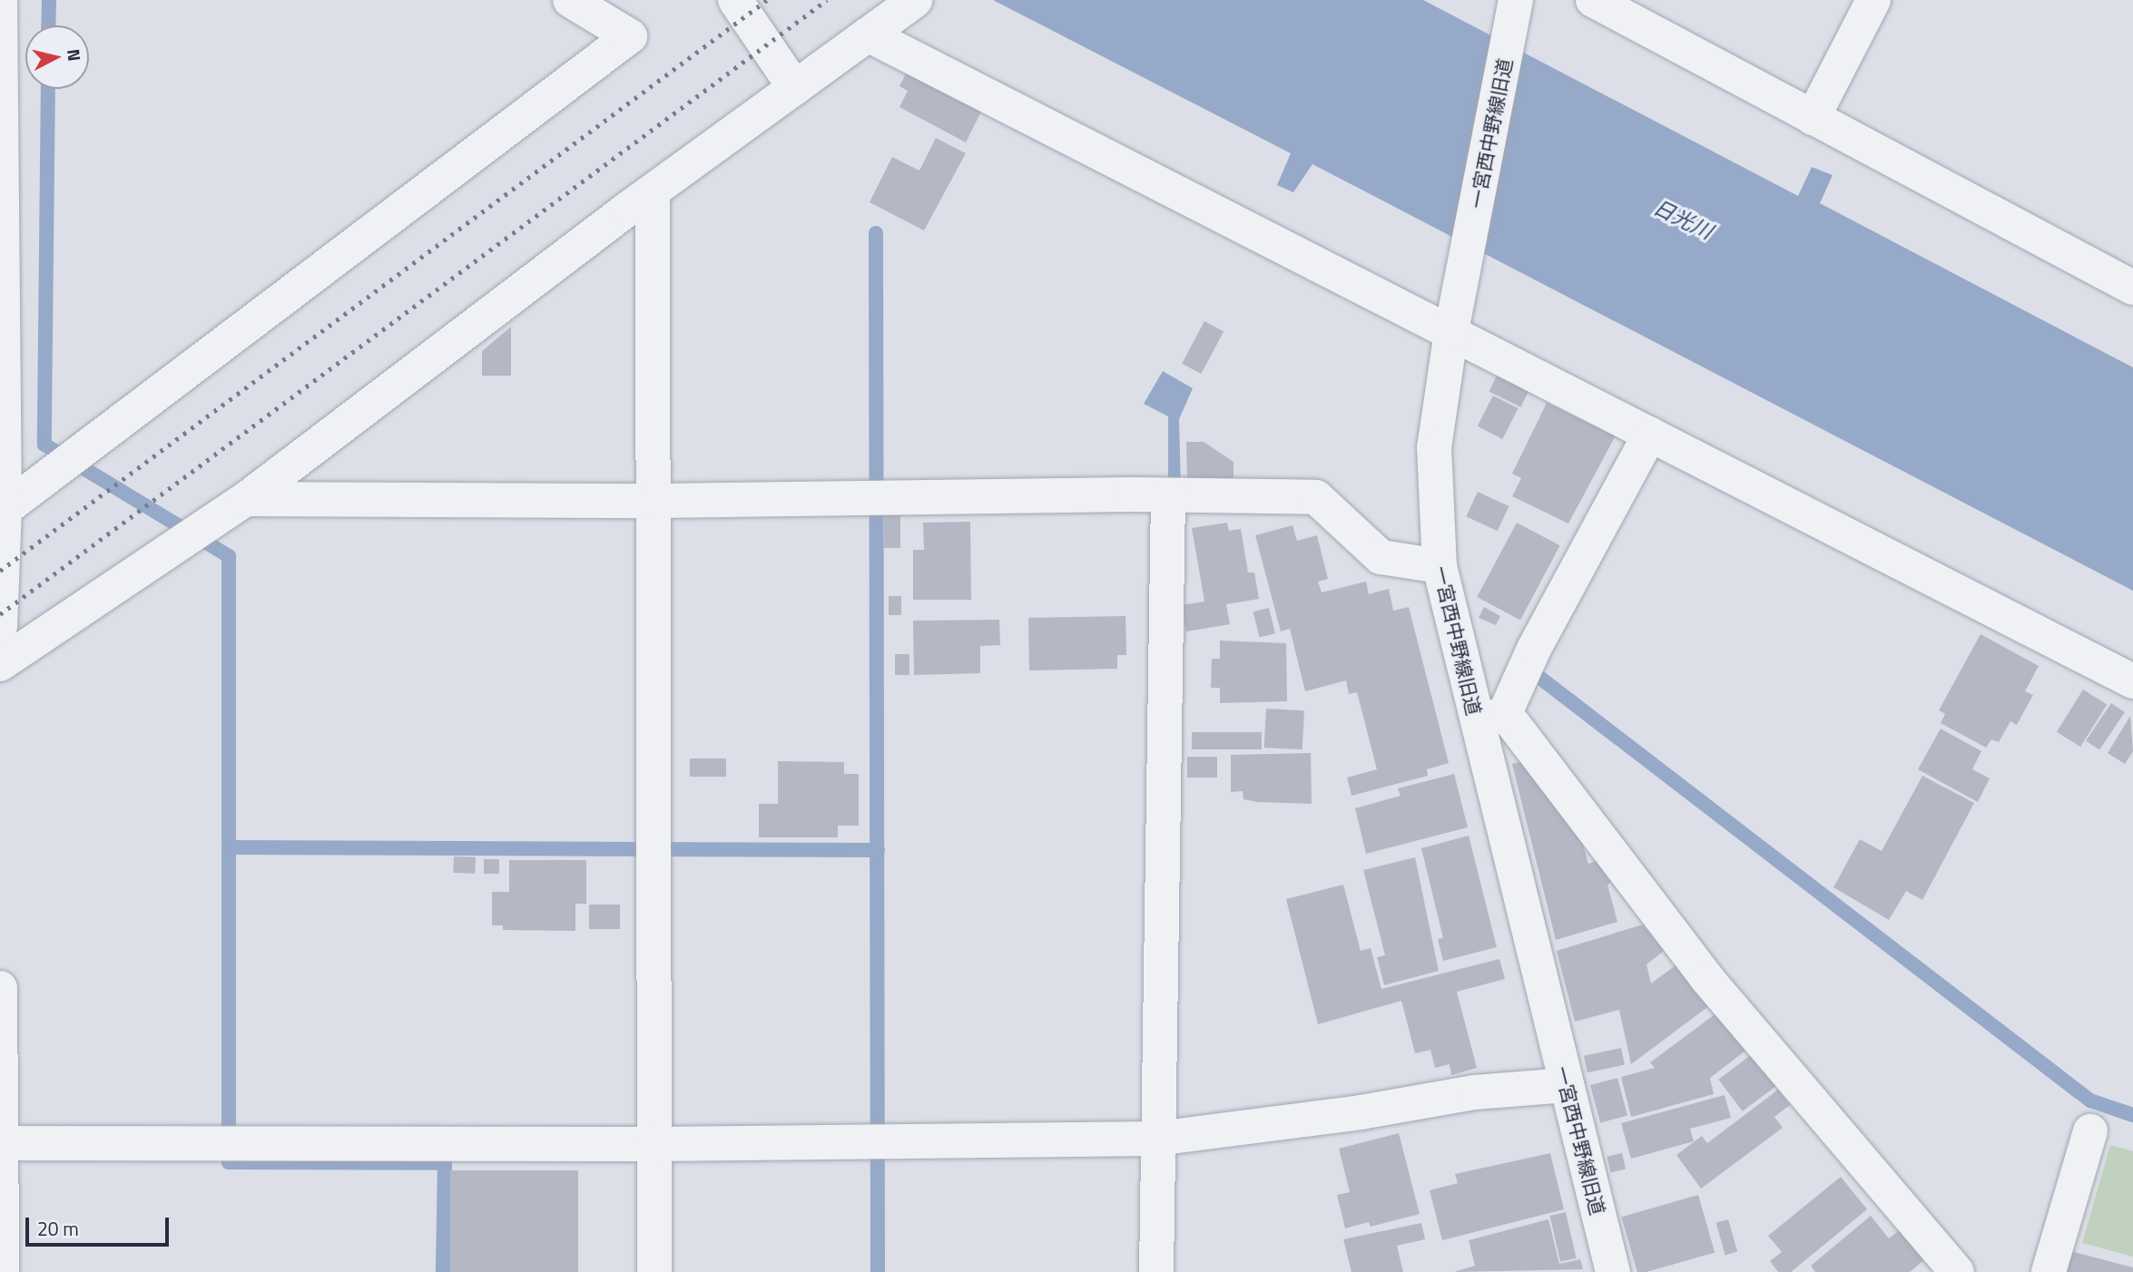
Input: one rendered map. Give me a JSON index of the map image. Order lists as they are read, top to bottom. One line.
{"streets":{"street":["一宮西中野線旧道"]},"water":["日光川"],"scale_bar":"20 m","north":"right"}
